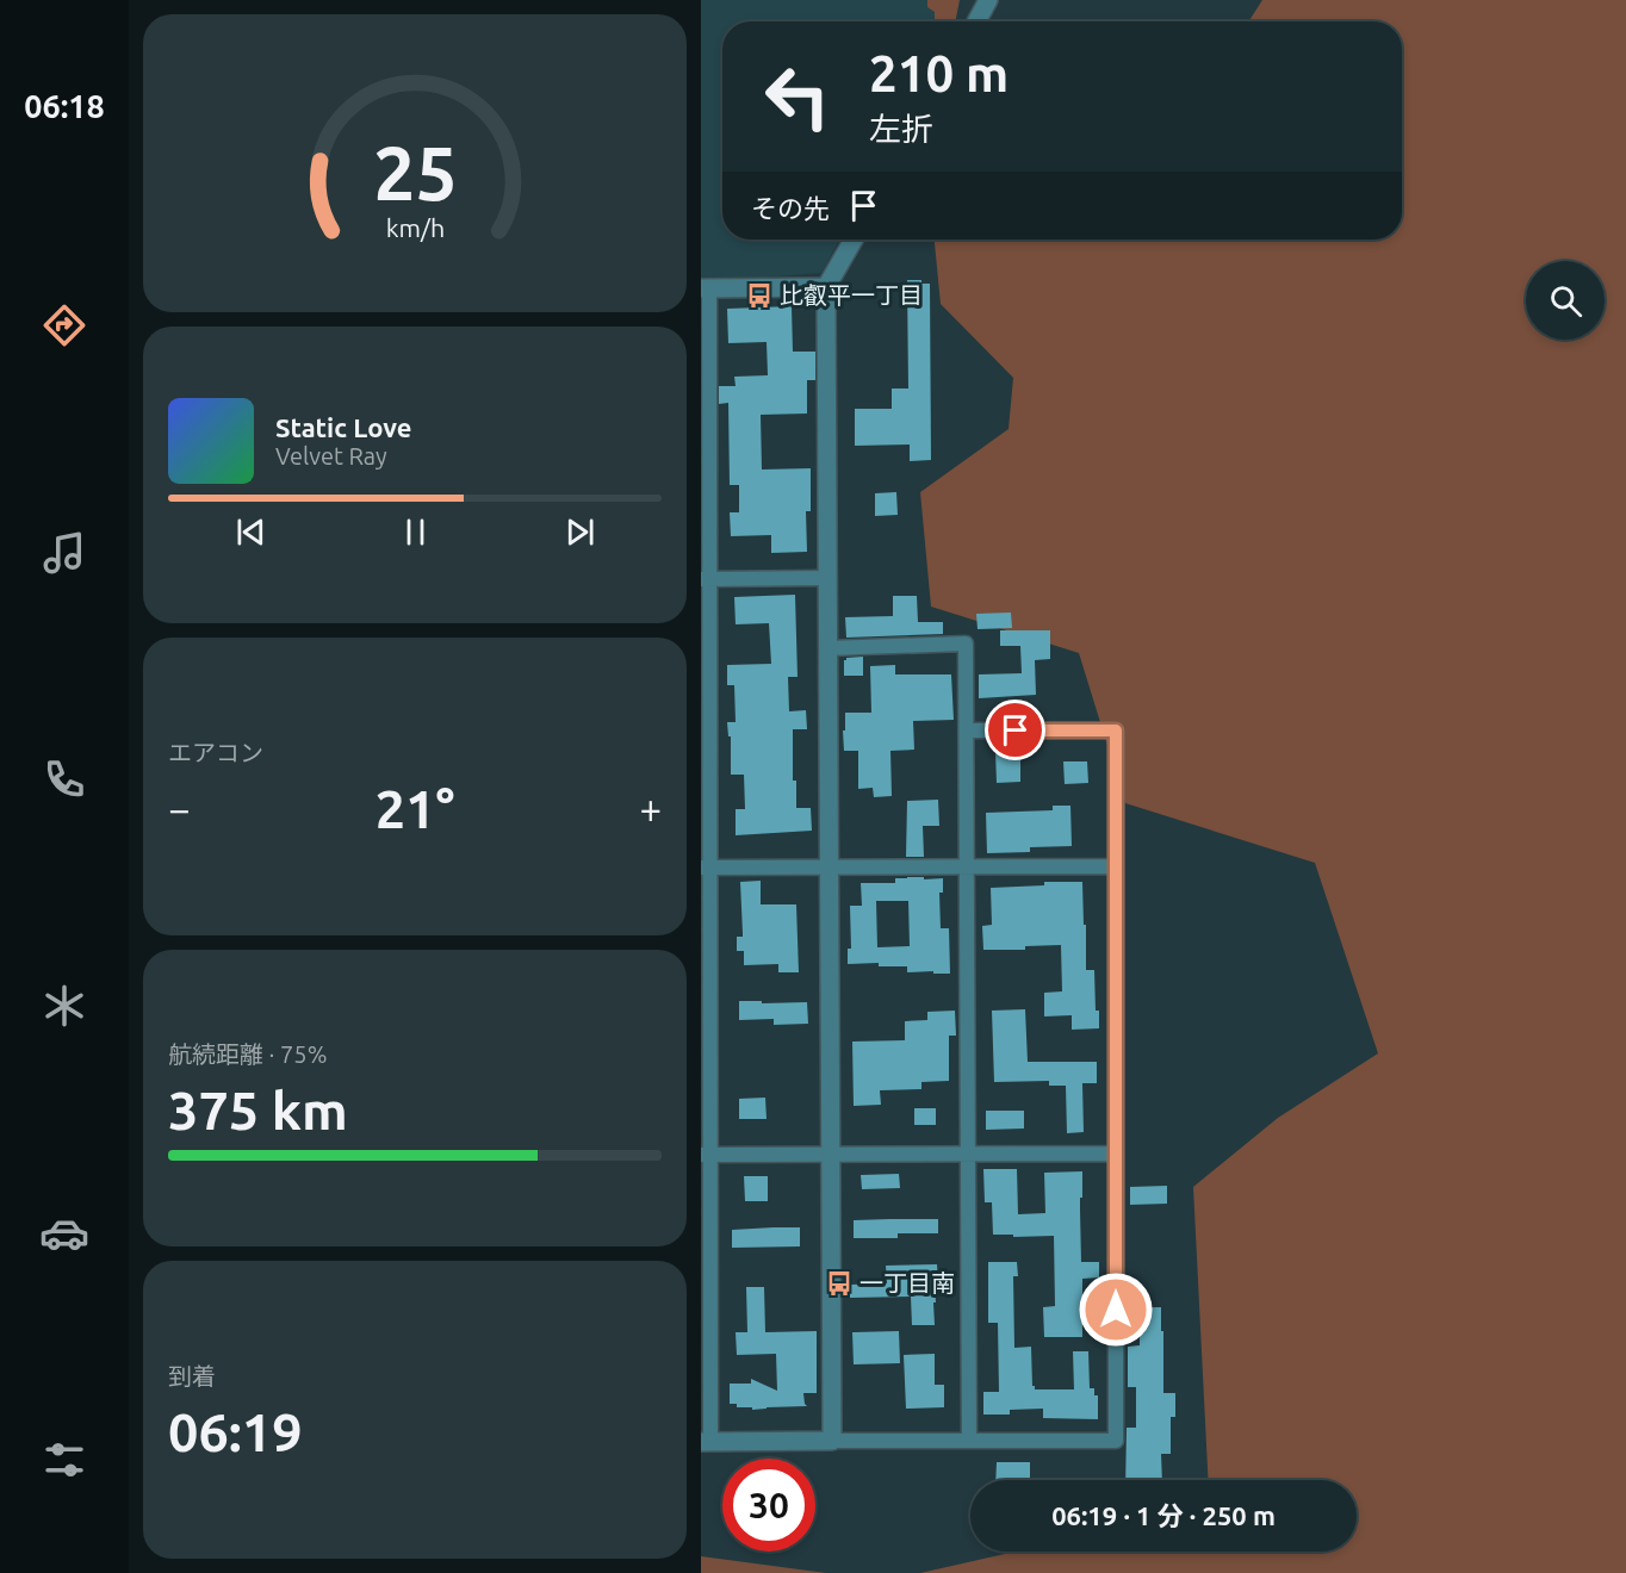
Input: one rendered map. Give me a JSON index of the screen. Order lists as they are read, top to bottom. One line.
{"places":{"bus stop":["比叡平一丁目","一丁目南"]},"page":{"tabs":"06:18","turn":["210 m","左折"],"then":"その先","song":["Static Love","Velvet Ray"],"tile":["エアコン",["航続距離 · 75%","375 km"],["到着","06:19"]],"heat":["−","21°","+"],"limit":"30","trip":"06:19 · 1 分 · 250 m","gauge":["25","km/h"]}}
